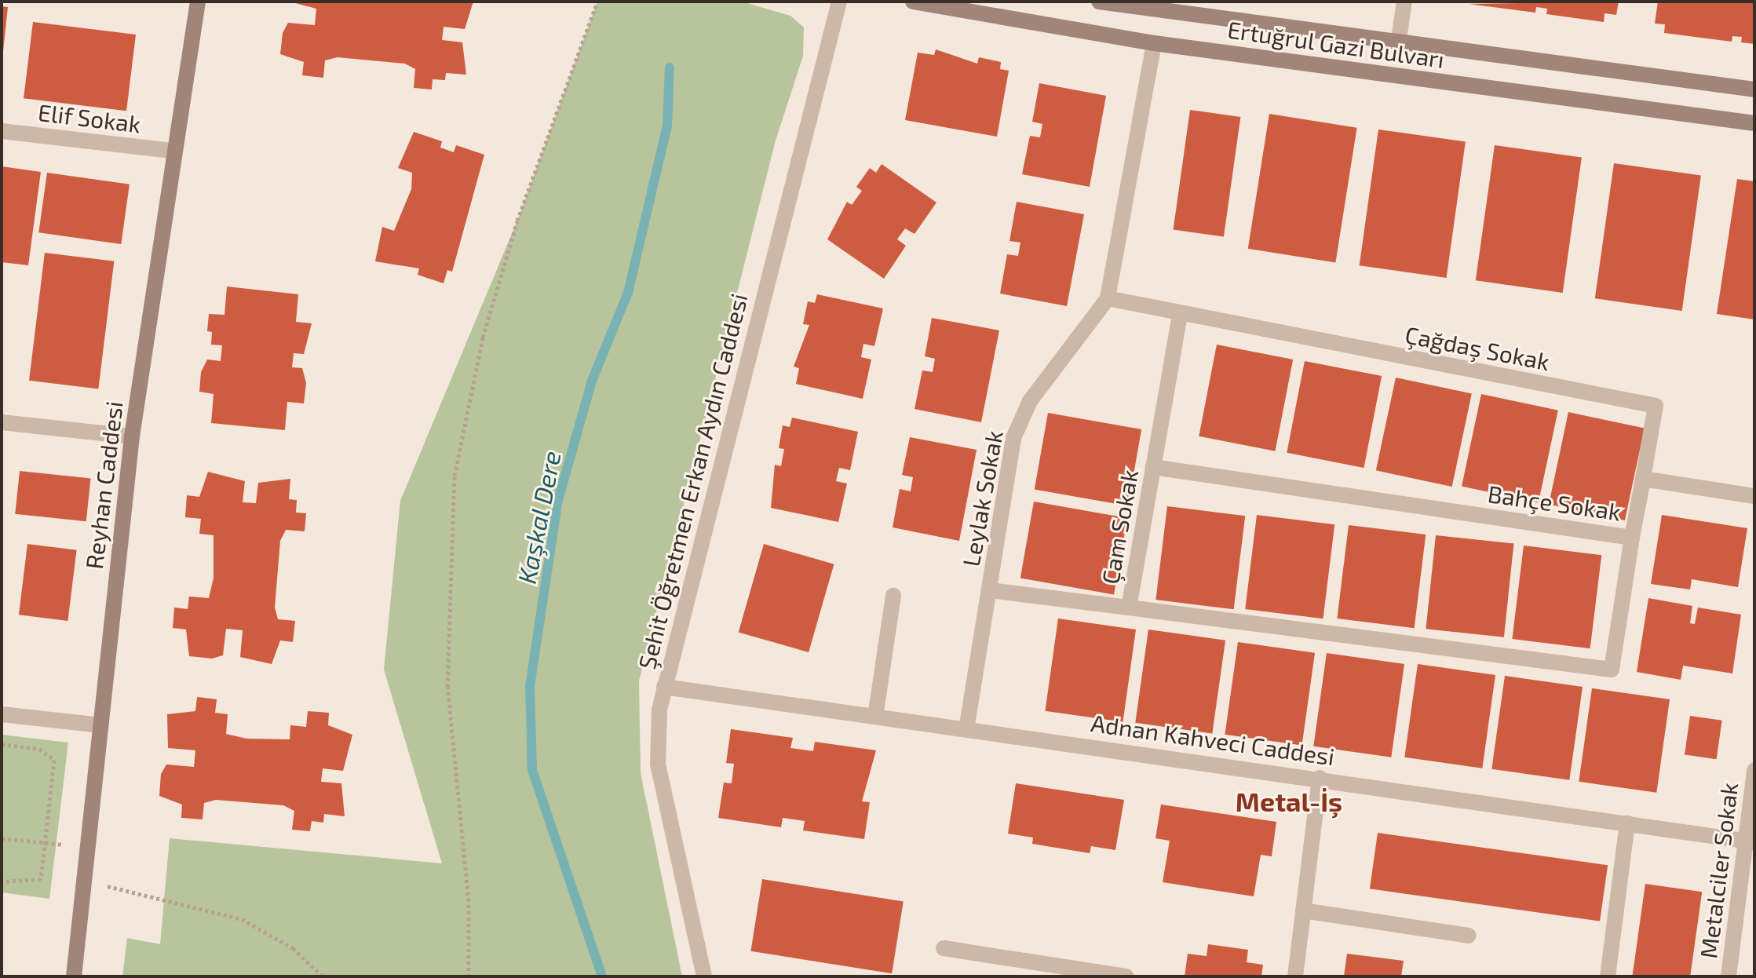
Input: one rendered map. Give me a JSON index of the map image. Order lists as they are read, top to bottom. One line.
{"streets":{"main road":["Ertuğrul Gazi Bulvarı","Reyhan Caddesi"],"street":["Elif Sokak","Çağdaş Sokak","Şehit Öğretmen Erkan Aydın Caddesi","Leylak Sokak","Bahçe Sokak","Çam Sokak","Adnan Kahveci Caddesi","Metalciler Sokak"]},"crossings":[["Ertuğrul Gazi Bulvarı","Leylak Sokak"],["Elif Sokak","Reyhan Caddesi"],["Çağdaş Sokak","Leylak Sokak"],["Çağdaş Sokak","Çam Sokak"],["Şehit Öğretmen Erkan Aydın Caddesi","Adnan Kahveci Caddesi"],["Leylak Sokak","Çam Sokak"],["Leylak Sokak","Adnan Kahveci Caddesi"],["Bahçe Sokak","Çam Sokak"],["Adnan Kahveci Caddesi","Metalciler Sokak"]],"districts":["Metal-İş"],"water":["Kaşkal Dere"]}
